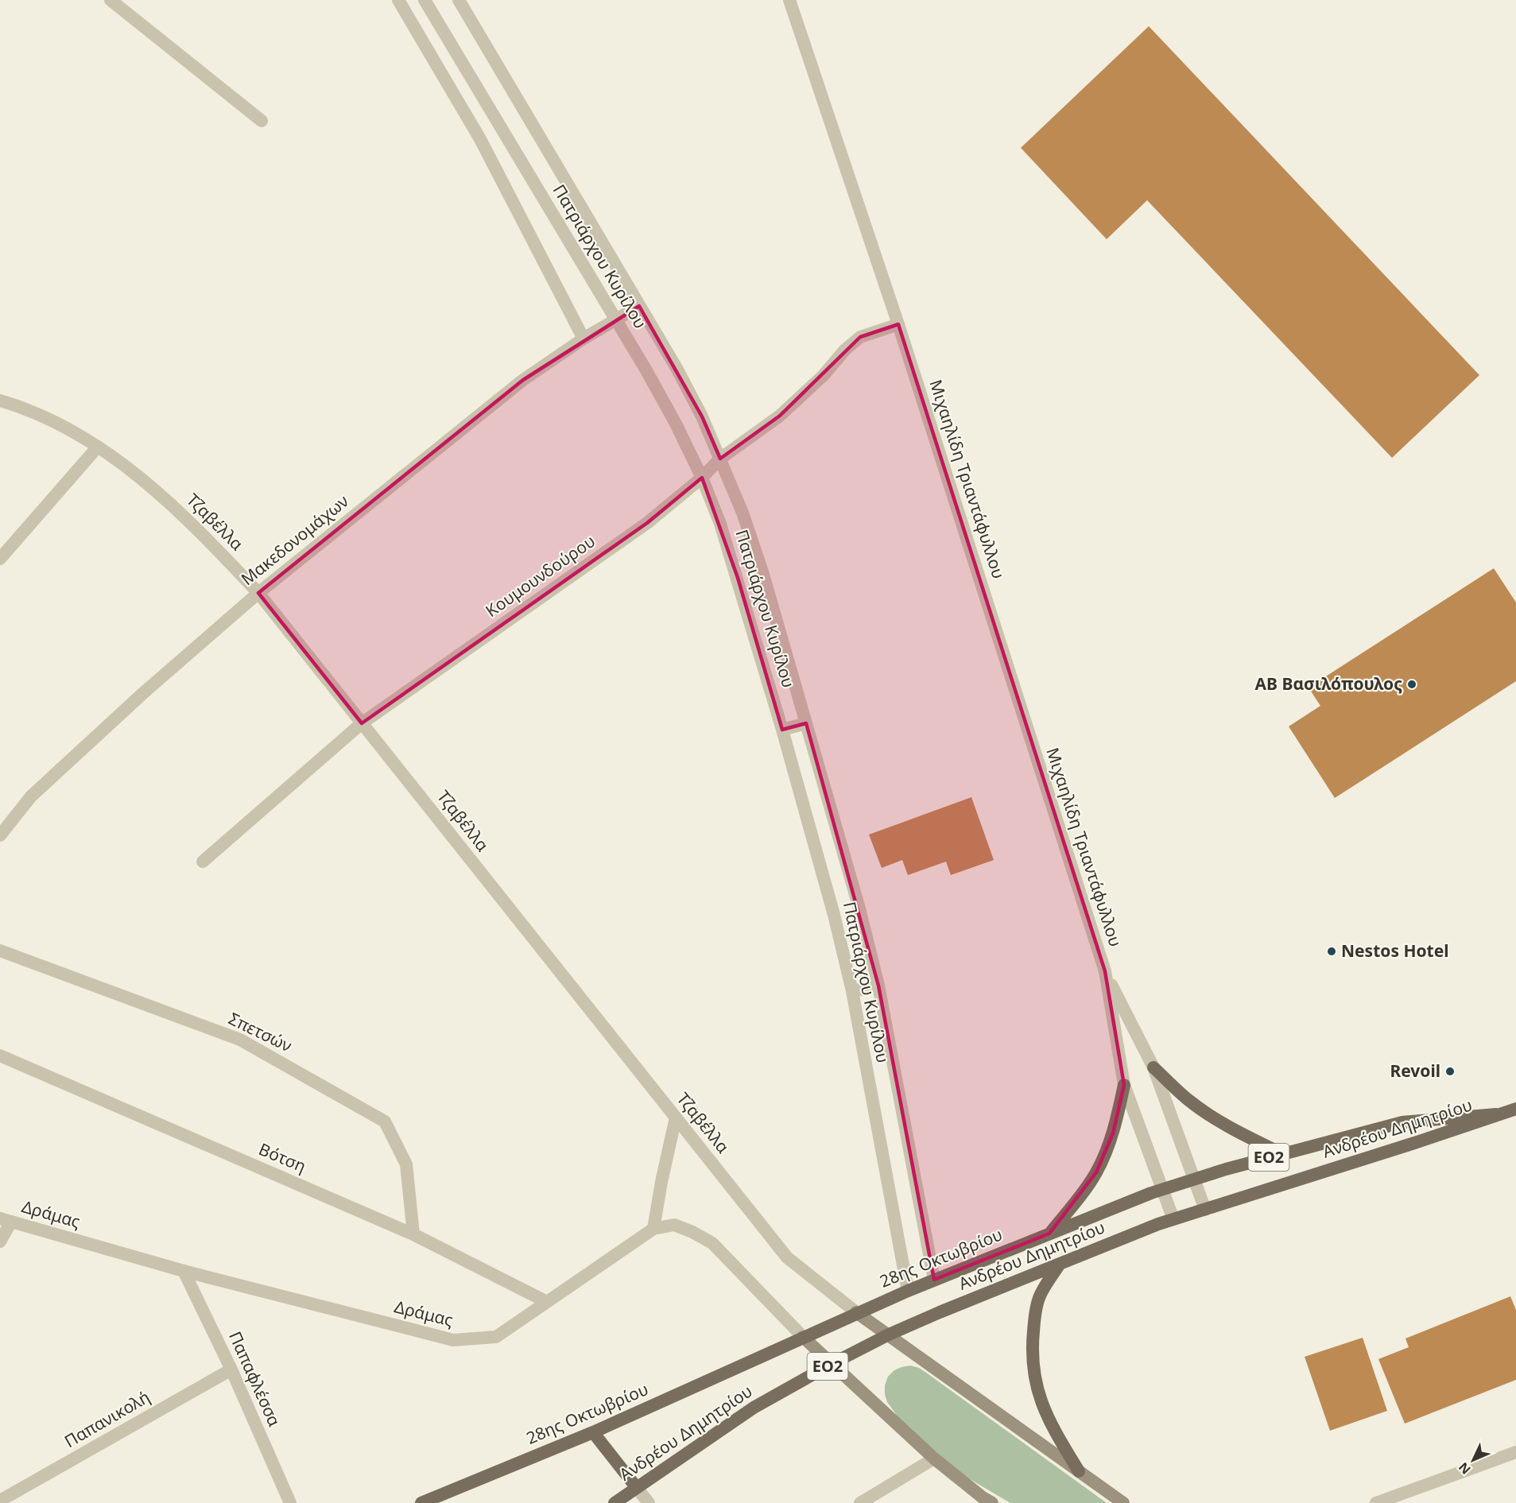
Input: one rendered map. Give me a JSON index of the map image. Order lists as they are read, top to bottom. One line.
{"streets":{"main road":["Ανδρέου Δημητρίου","ΕΟ2","28ης Οκτωβρίου"],"street":["Πατριάρχου Κυρίλου","Μιχαηλίδη Τριαντάφυλλου","Τζαβέλλα","Μακεδονομάχων","Κουμουνδούρου","Σπετσών","Βότση","Δράμας","Παπαφλέσσα","Παπανικολή"]},"crossings":[["Πατριάρχου Κυρίλου","Μακεδονομάχων"],["Πατριάρχου Κυρίλου","Κουμουνδούρου"],["Πατριάρχου Κυρίλου","28ης Οκτωβρίου"],["Μιχαηλίδη Τριαντάφυλλου","Κουμουνδούρου"],["Μιχαηλίδη Τριαντάφυλλου","Ανδρέου Δημητρίου"],["Μιχαηλίδη Τριαντάφυλλου","28ης Οκτωβρίου"],["Τζαβέλλα","Μακεδονομάχων"],["Τζαβέλλα","Κουμουνδούρου"],["Τζαβέλλα","28ης Οκτωβρίου"],["Σπετσών","Βότση"],["Ανδρέου Δημητρίου","ΕΟ2"],["Ανδρέου Δημητρίου","28ης Οκτωβρίου"],["ΕΟ2","28ης Οκτωβρίου"],["Βότση","Δράμας"],["Δράμας","28ης Οκτωβρίου"],["Δράμας","Παπαφλέσσα"],["Παπαφλέσσα","Παπανικολή"]],"places":["ΑΒ Βασιλόπουλος","Nestos Hotel","Revoil"],"north":"bottom left"}
